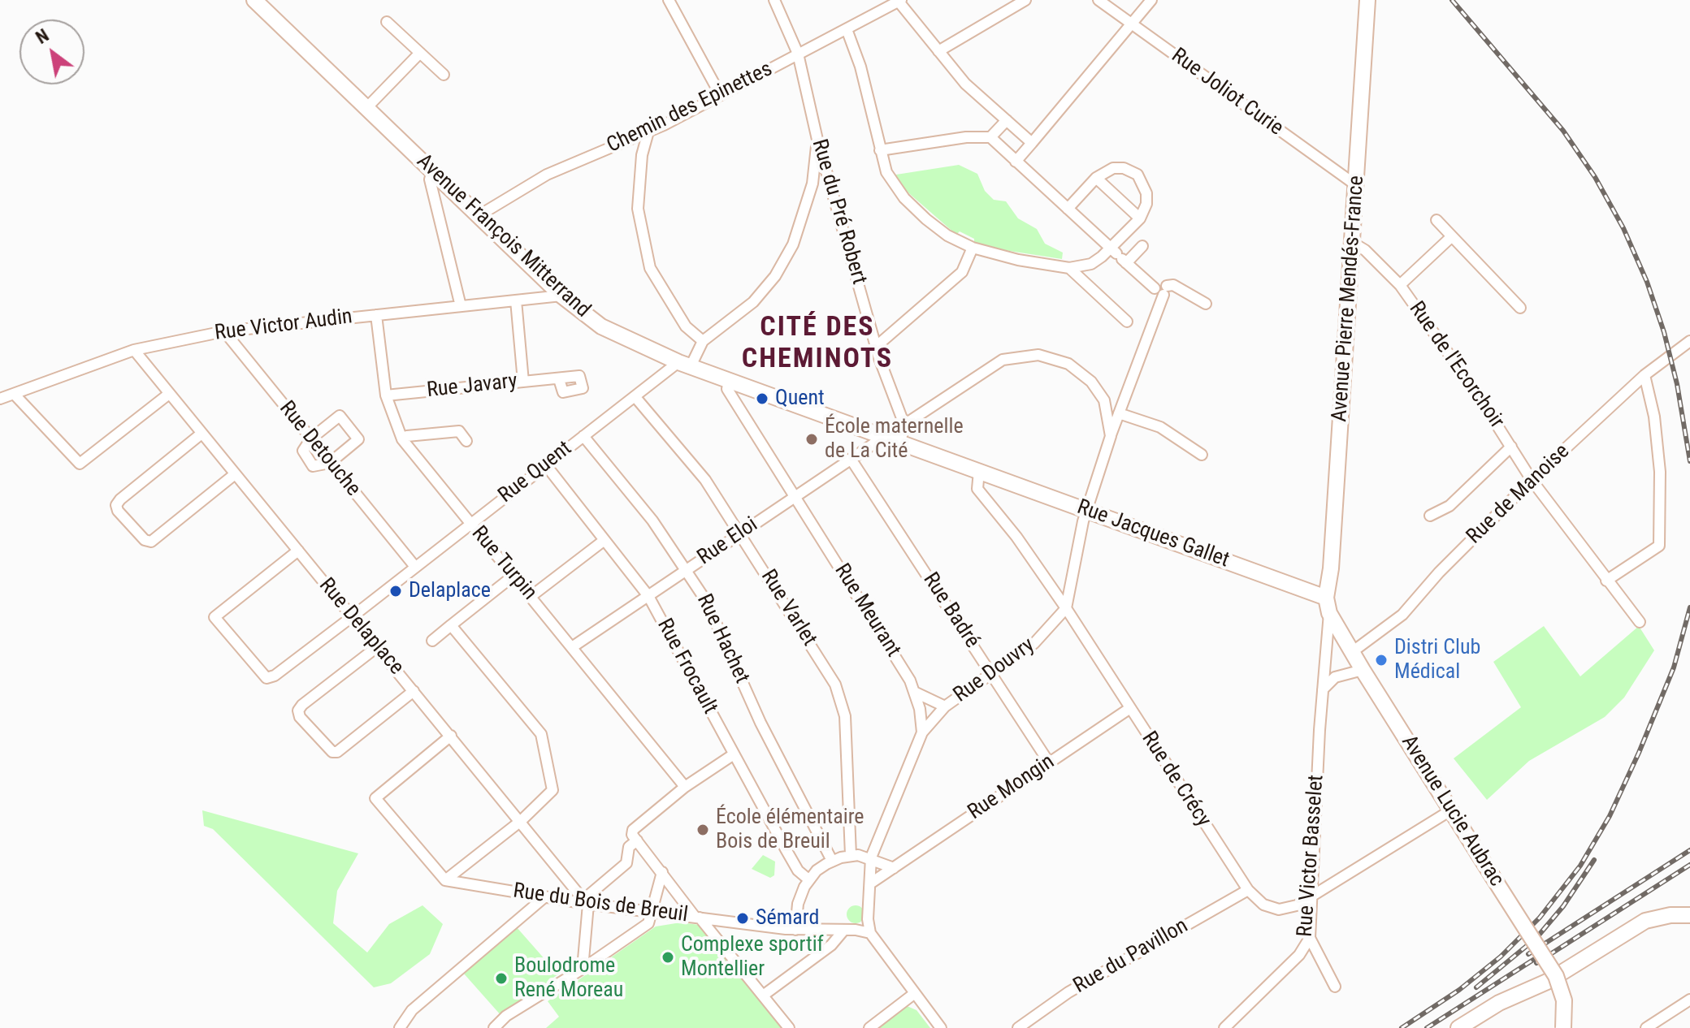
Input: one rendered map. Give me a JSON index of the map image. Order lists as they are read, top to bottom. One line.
{"streets":{"main road":["Avenue François Mitterrand","Avenue Pierre Mendés-France","Rue Jacques Gallet","Avenue Lucie Aubrac"],"street":["Rue Joliot Curie","Chemin des Epinettes","Rue du Pré Robert","Rue Victor Audin","Rue de l'Ecorchoir","Rue Javary","Rue Detouche","Rue Quent","Rue de Manoise","Rue Eloi","Rue Turpin","Rue Varlet","Rue Meurant","Rue Badré","Rue Delaplace","Rue Hachet","Rue Frocault","Rue Douvry","Rue de Crécy","Rue Mongin","Rue Victor Basselet","Rue du Bois de Breuil","Rue du Pavillon"]},"crossings":[["Rue Joliot Curie","Avenue Pierre Mendés-France"],["Chemin des Epinettes","Rue du Pré Robert"],["Chemin des Epinettes","Avenue François Mitterrand"],["Avenue François Mitterrand","Rue Victor Audin"],["Avenue François Mitterrand","Rue Quent"],["Avenue François Mitterrand","Rue Jacques Gallet"],["Avenue François Mitterrand","Rue Eloi"],["Avenue François Mitterrand","Rue Meurant"],["Avenue François Mitterrand","Rue de Crécy"],["Avenue Pierre Mendés-France","Rue de l'Ecorchoir"],["Avenue Pierre Mendés-France","Rue Jacques Gallet"],["Avenue Pierre Mendés-France","Avenue Lucie Aubrac"],["Avenue Pierre Mendés-France","Rue Victor Basselet"],["Rue Victor Audin","Rue Detouche"],["Rue Victor Audin","Rue Turpin"],["Rue Victor Audin","Rue Delaplace"],["Rue de l'Ecorchoir","Rue de Manoise"],["Rue Javary","Rue Turpin"],["Rue Detouche","Rue Quent"],["Rue Quent","Rue Turpin"],["Rue Quent","Rue Varlet"],["Rue Quent","Rue Delaplace"],["Rue Quent","Rue Hachet"],["Rue Quent","Rue Frocault"],["Rue de Manoise","Avenue Lucie Aubrac"],["Rue Jacques Gallet","Rue de Crécy"],["Rue Jacques Gallet","Avenue Lucie Aubrac"],["Rue Jacques Gallet","Rue Victor Basselet"],["Rue Eloi","Rue Turpin"],["Rue Eloi","Rue Varlet"],["Rue Eloi","Rue Meurant"],["Rue Eloi","Rue Badré"],["Rue Eloi","Rue Hachet"],["Rue Eloi","Rue Frocault"],["Rue Meurant","Rue Douvry"],["Rue Badré","Rue Douvry"],["Rue Badré","Rue Mongin"],["Rue Delaplace","Rue du Bois de Breuil"],["Rue Douvry","Rue de Crécy"],["Rue de Crécy","Rue Mongin"],["Rue de Crécy","Avenue Lucie Aubrac"],["Rue de Crécy","Rue Victor Basselet"],["Rue de Crécy","Rue du Pavillon"],["Avenue Lucie Aubrac","Rue Victor Basselet"]],"districts":["CITÉ DES CHEMINOTS"],"places":["Quent","École maternelle de La Cité","Delaplace","Distri Club Médical","École élémentaire Bois de Breuil","Sémard","Complexe sportif Montellier","Boulodrome René Moreau"],"north":"top left"}
